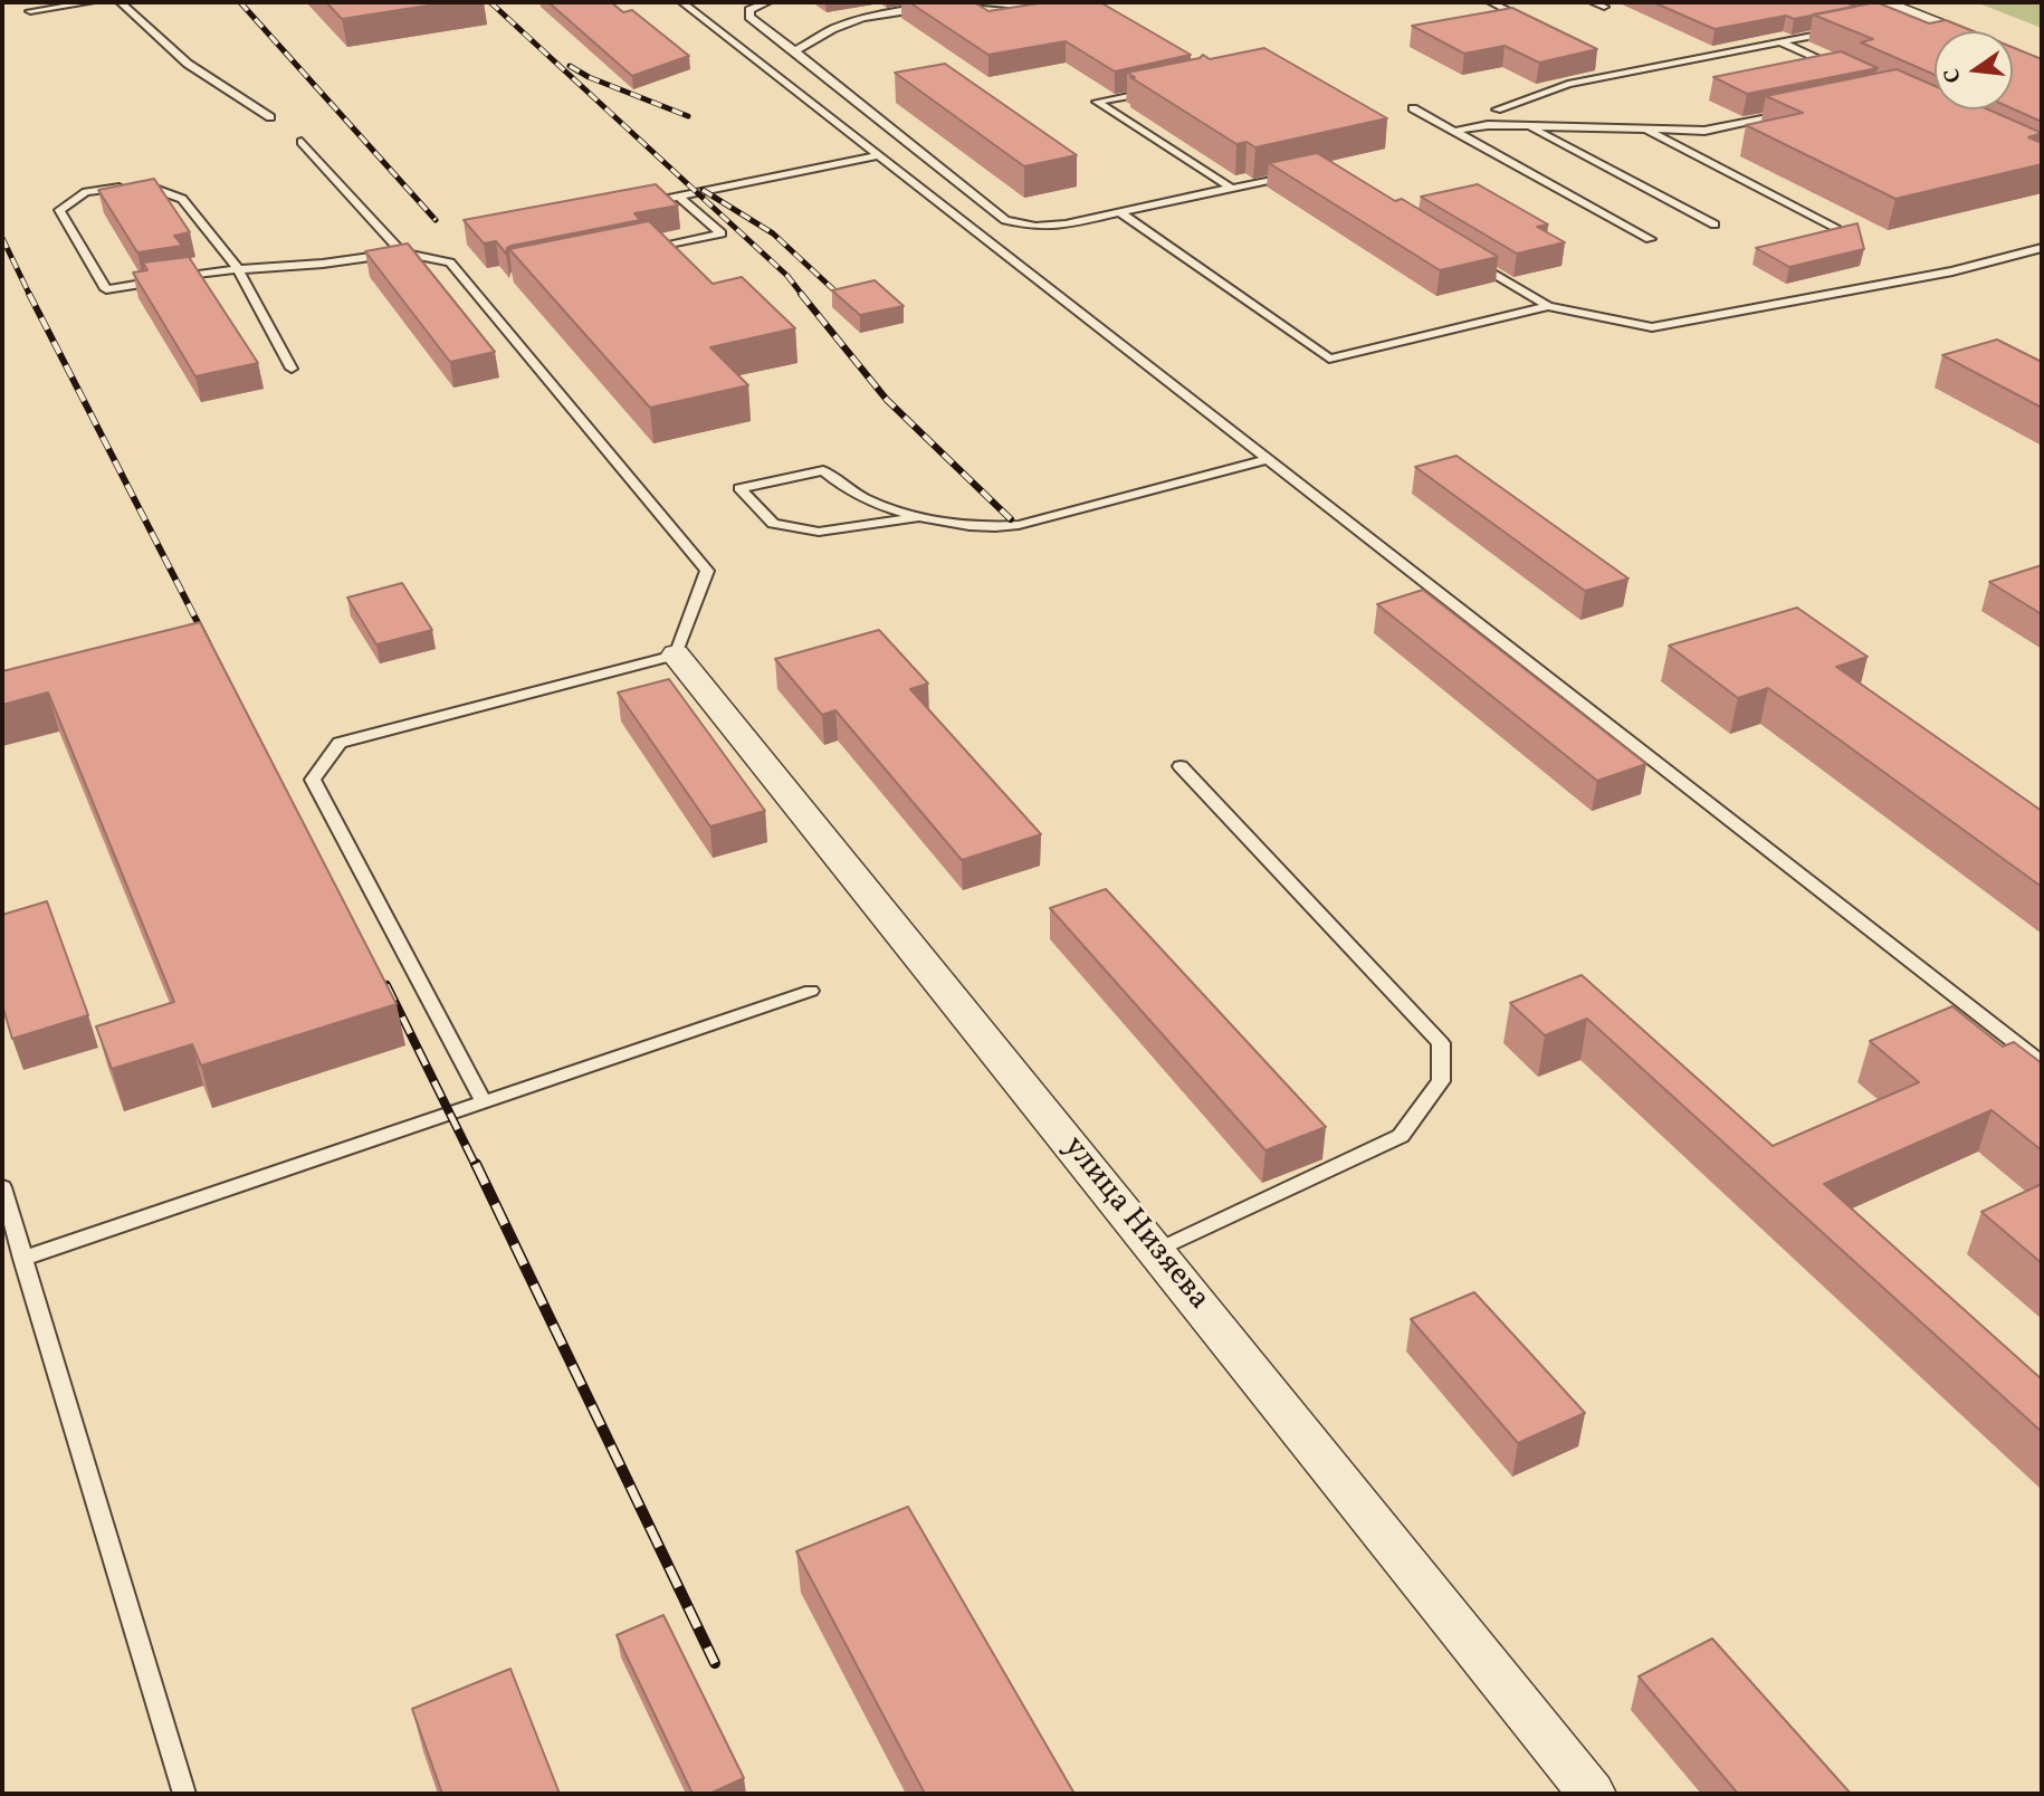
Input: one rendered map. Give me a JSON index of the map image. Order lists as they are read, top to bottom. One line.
{"streets":{"street":["улица Низяева"]},"north":"left"}
